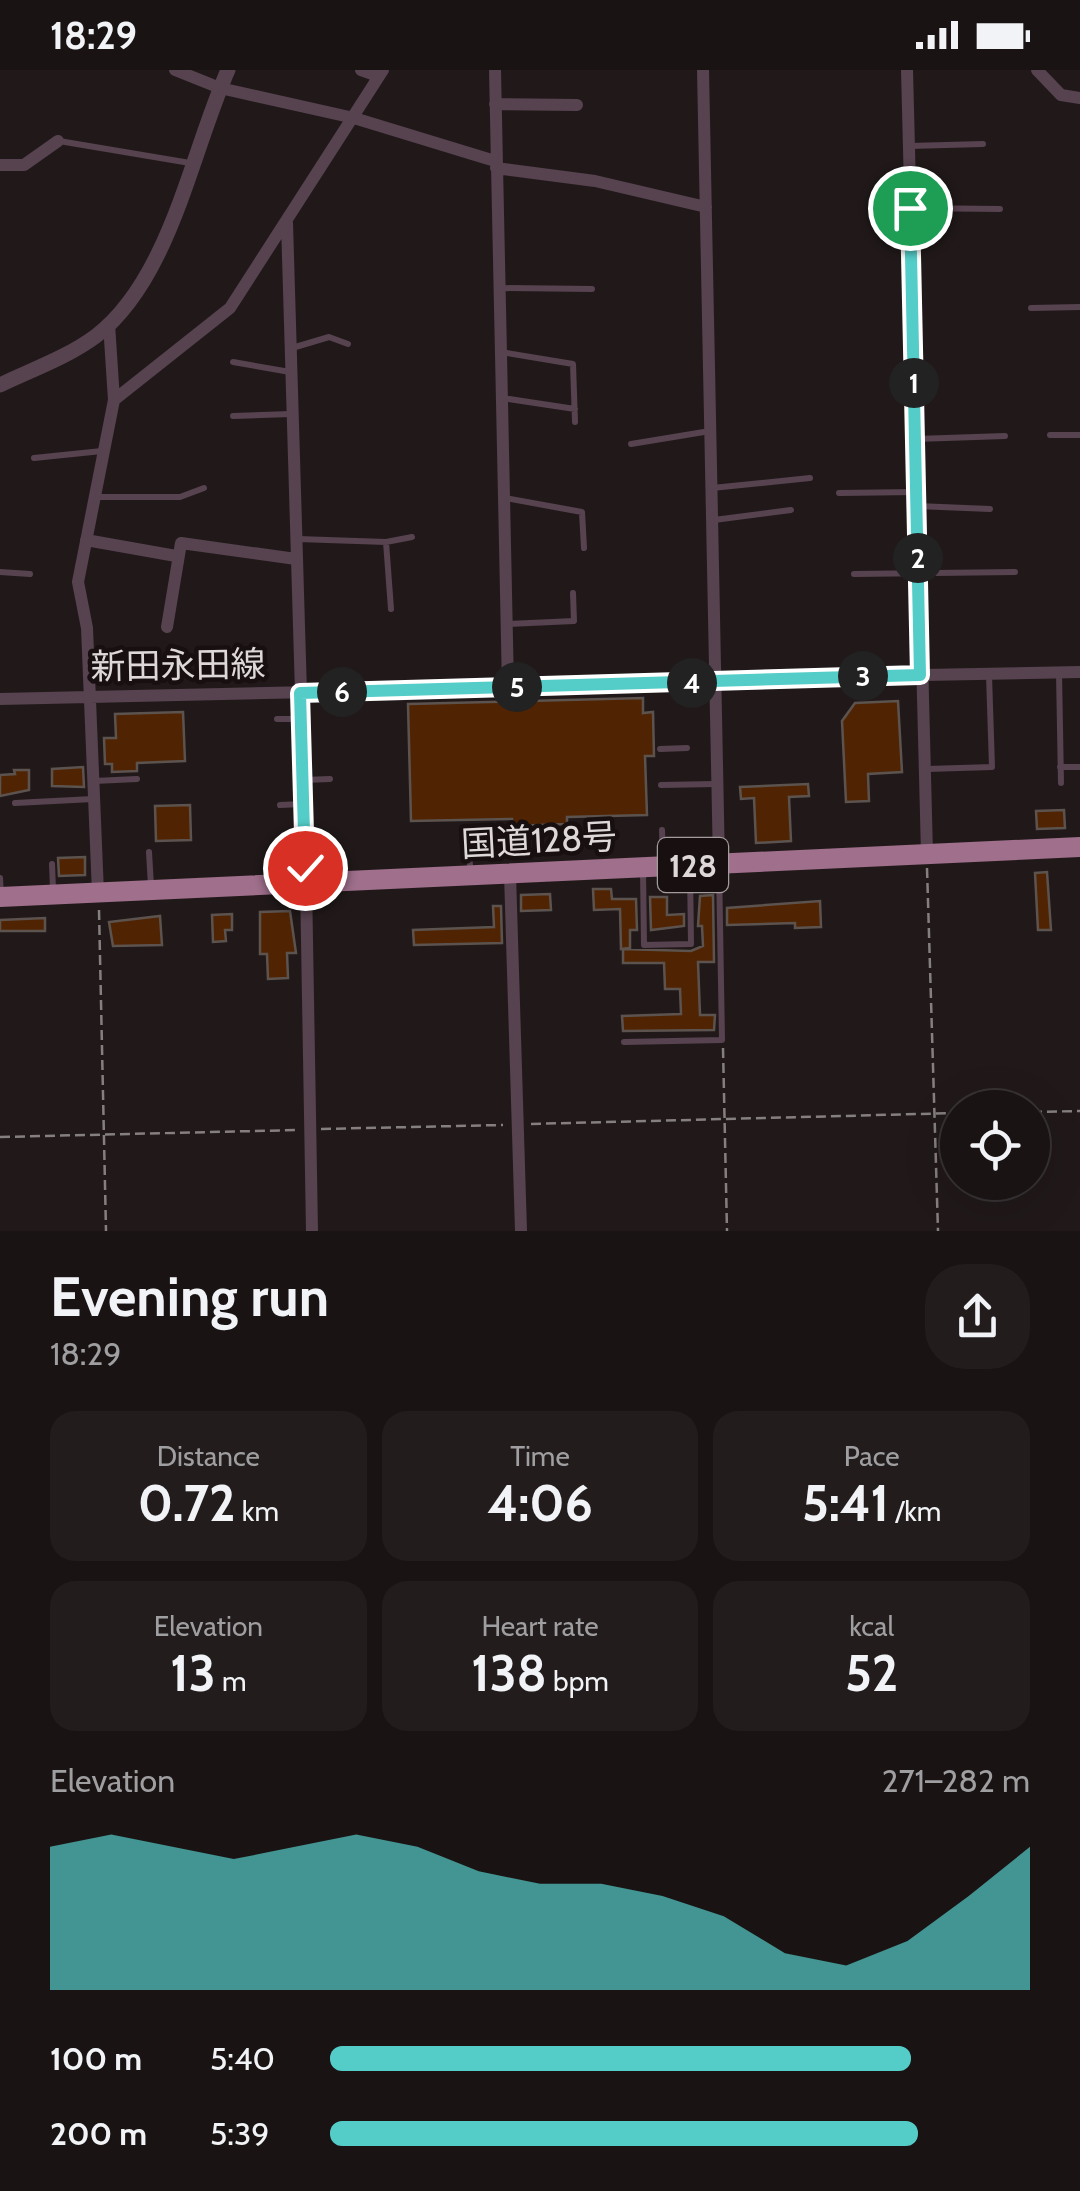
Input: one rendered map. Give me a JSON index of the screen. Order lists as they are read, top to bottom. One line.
{"streets":{"highway":["国道128号","128"],"street":["新田永田線"]},"page":{"status":"18:29","pins":["1","2","3","4","5","6"],"heading":["Evening run","18:29"],"stats":[["Distance","0.72 km"],["Time","4:06"],["Pace","5:41 /km"],["Elevation","13 m"],["Heart rate","138 bpm"],["kcal","52"]],"chart":["Elevation","271–282 m"],"list":[{"name":"100 m","note":"5:40"},{"name":"200 m","note":"5:39"}]}}
